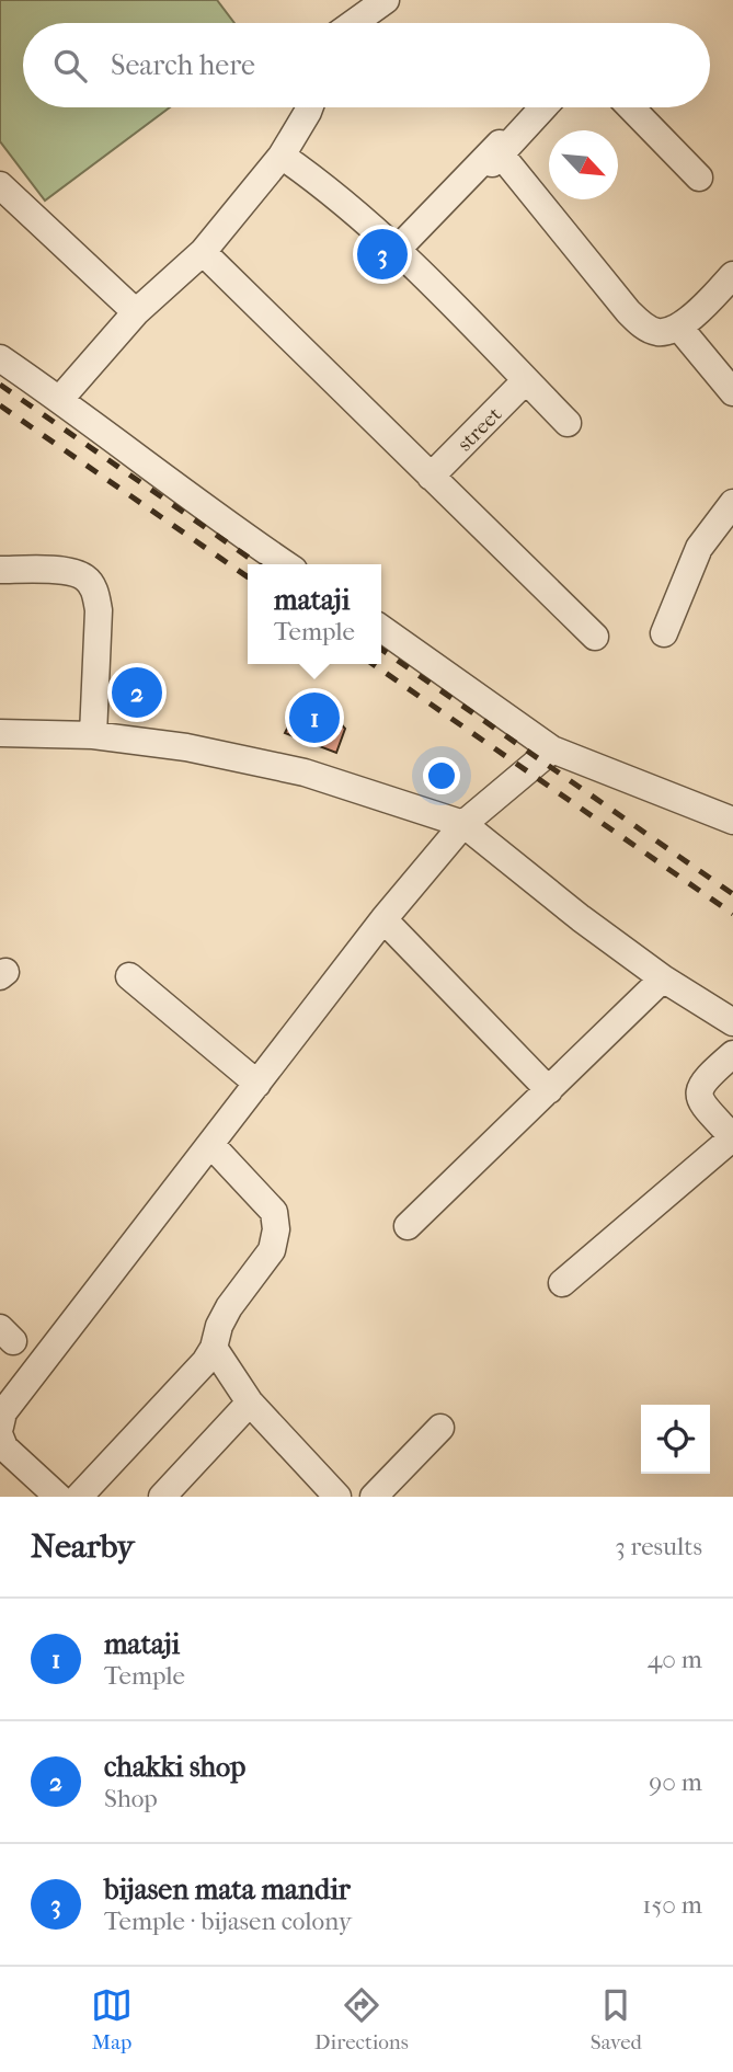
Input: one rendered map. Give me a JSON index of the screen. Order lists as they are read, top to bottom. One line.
{"streets":{"street":["street"]},"north":"bottom right","page":{"search":"Search here","pins":["3","2","1"],"popup":["mataji","Temple"],"heading":["Nearby","3 results"],"list":[{"mark":"1","name":"mataji","note":"Temple","value":"40 m"},{"mark":"2","name":"chakki shop","note":"Shop","value":"90 m"},{"mark":"3","name":"bijasen mata mandir","note":"Temple · bijasen colony","value":"150 m"}],"nav":["Map","Directions","Saved"]}}
